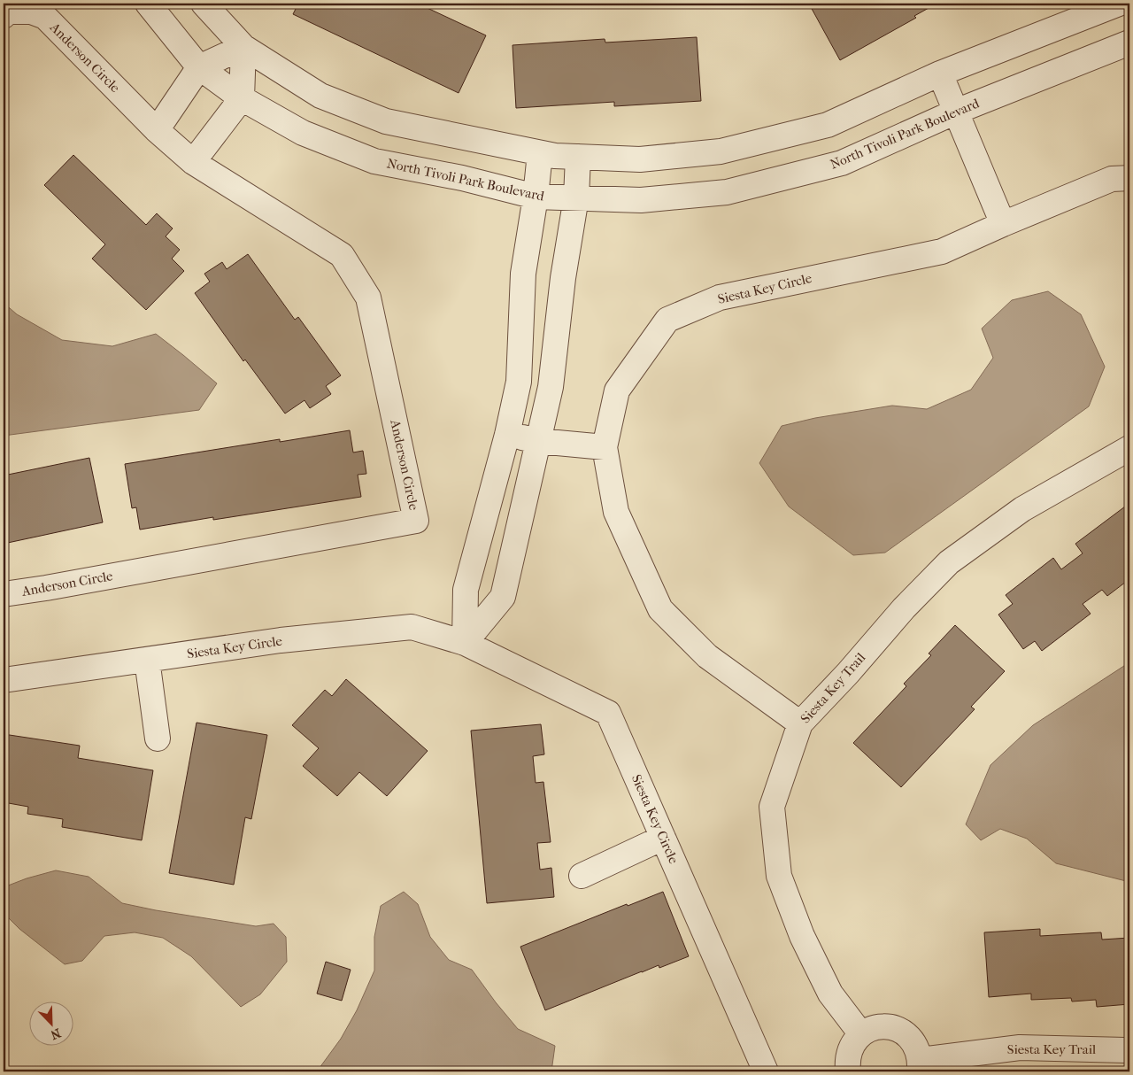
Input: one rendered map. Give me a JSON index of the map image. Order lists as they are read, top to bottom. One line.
{"streets":{"street":["Anderson Circle","North Tivoli Park Boulevard","Siesta Key Circle","Siesta Key Trail"]},"crossings":[["Siesta Key Circle","Siesta Key Trail"]],"north":"bottom right"}
